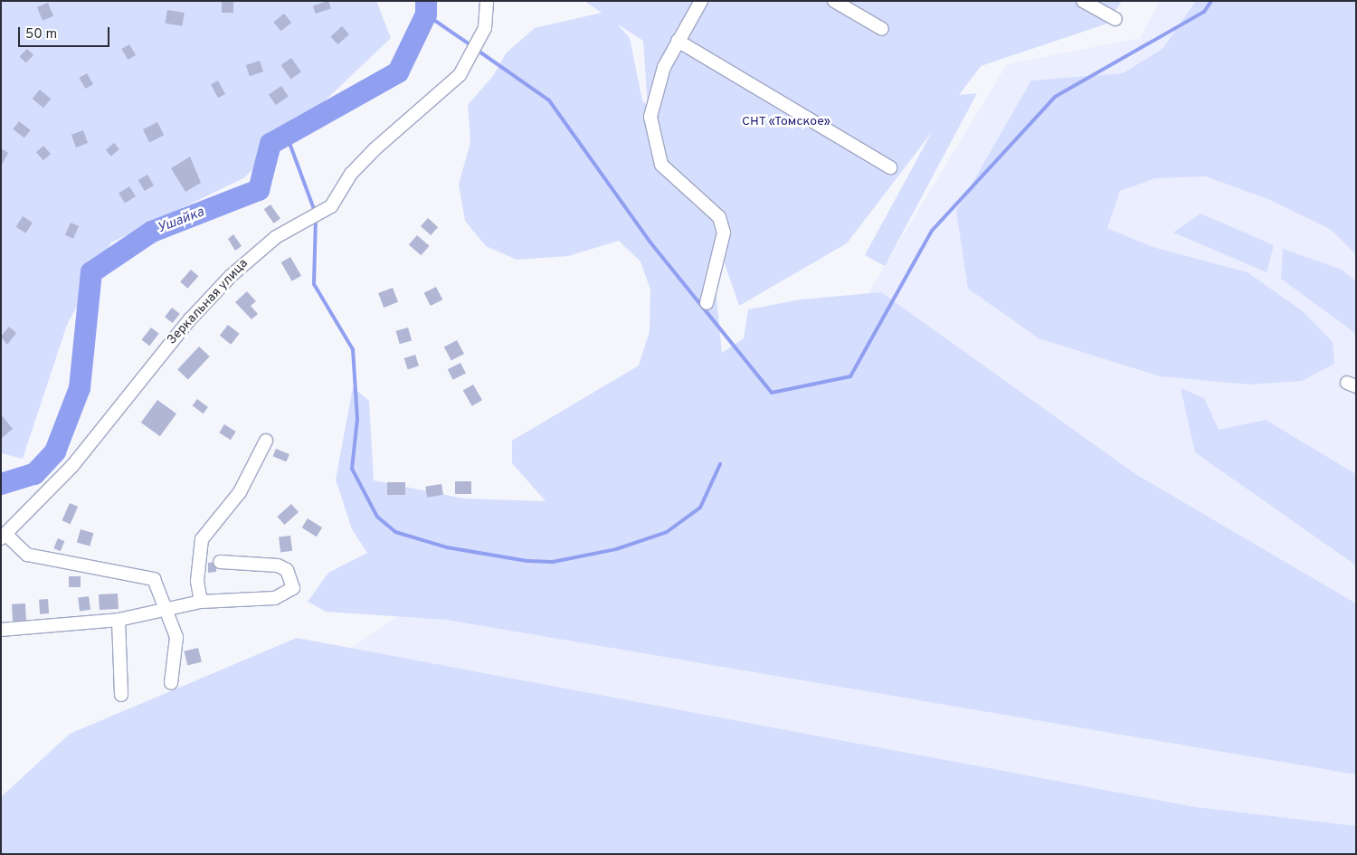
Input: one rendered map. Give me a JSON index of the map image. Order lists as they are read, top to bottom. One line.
{"streets":{"street":["Зеркальная улица"]},"water":["Ушайка"],"parks":["СНТ «Томское»"],"scale_bar":"50 m"}
